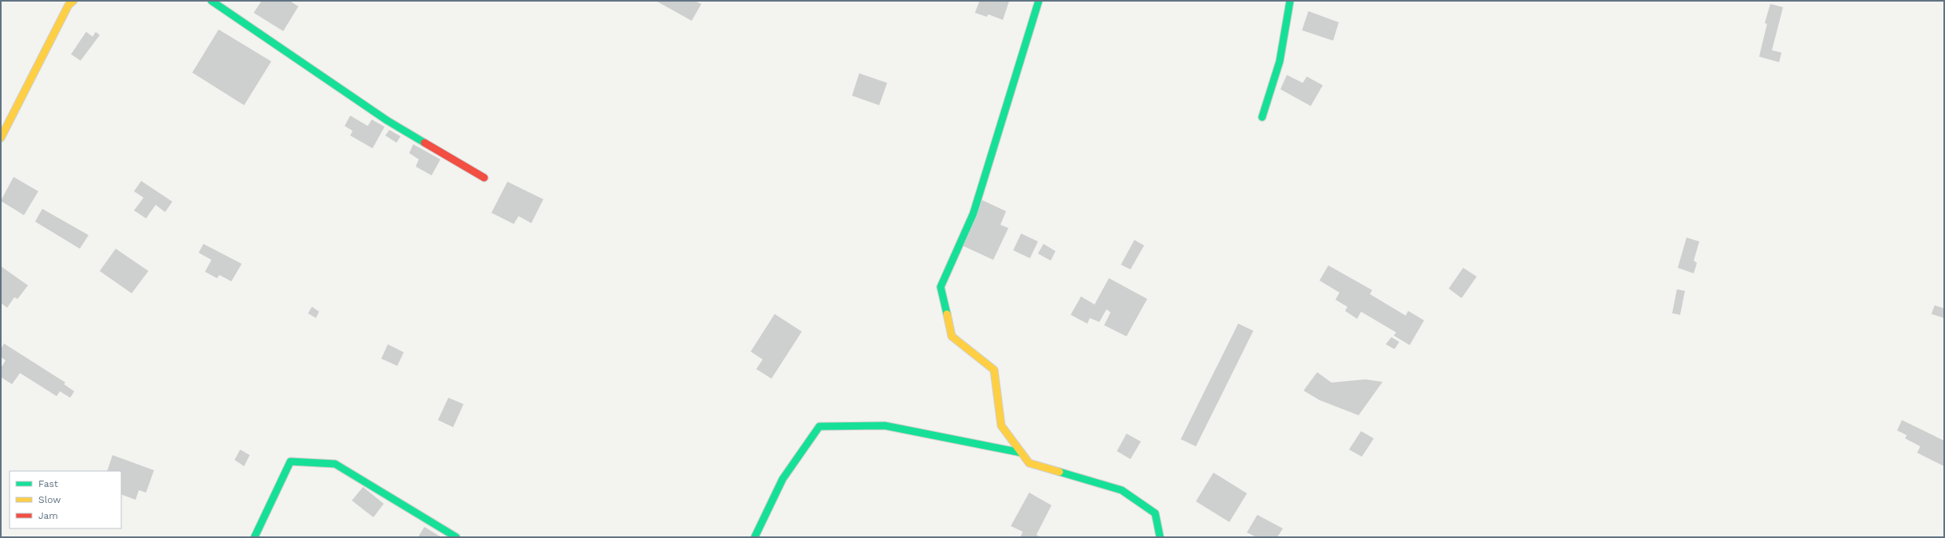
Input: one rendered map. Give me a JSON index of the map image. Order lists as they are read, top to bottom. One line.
{"legend":["Fast","Slow","Jam"]}
